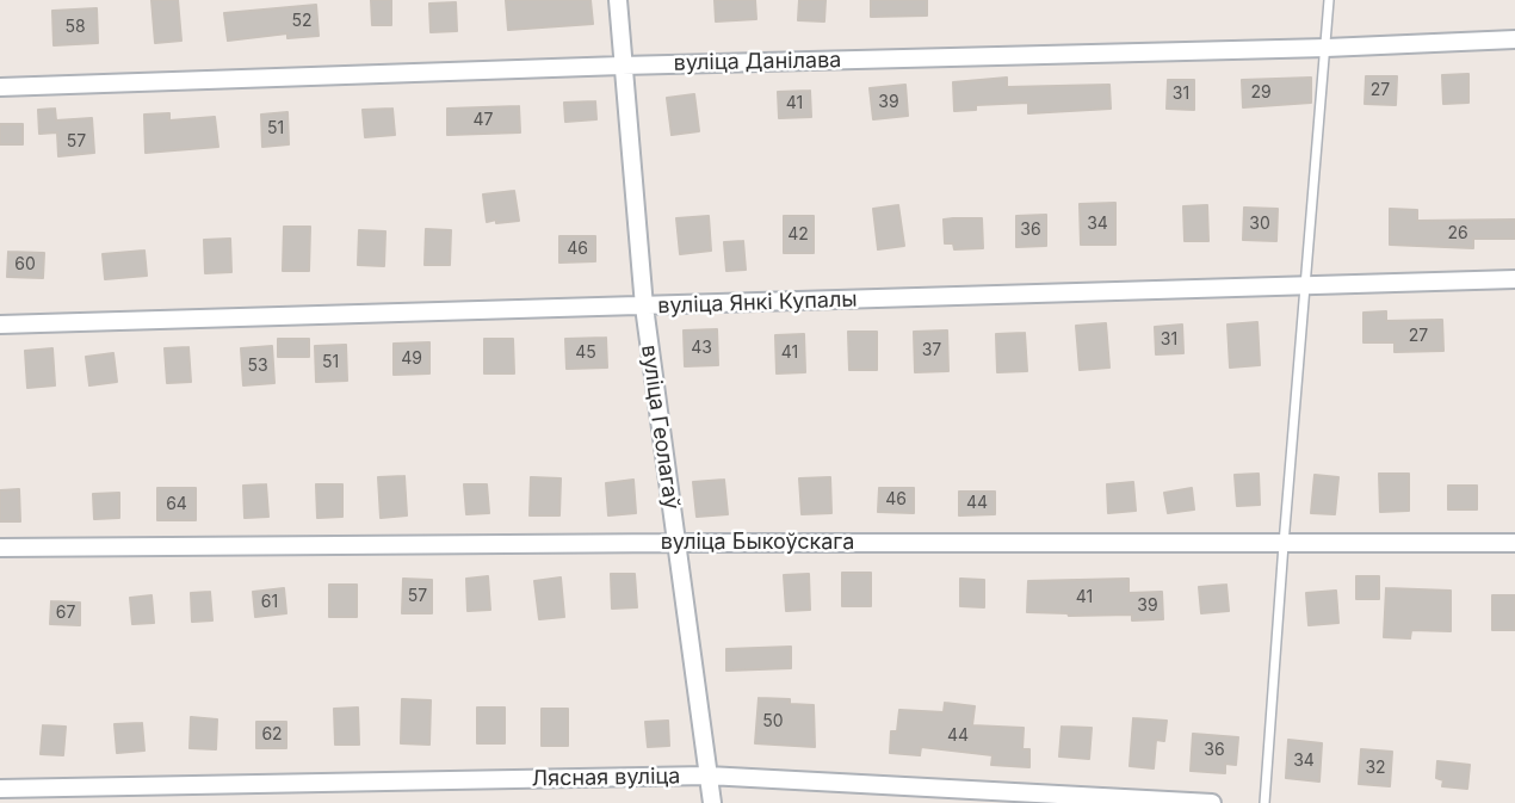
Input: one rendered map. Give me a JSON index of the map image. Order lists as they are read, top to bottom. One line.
{"streets":{"street":["вуліца Данілава","вуліца Янкі Купалы","вуліца Геолагаў","вуліца Быкоўскага","Лясная вуліца"]},"crossings":[["вуліца Данілава","вуліца Геолагаў"],["вуліца Янкі Купалы","вуліца Геолагаў"],["вуліца Геолагаў","вуліца Быкоўскага"],["вуліца Геолагаў","Лясная вуліца"]],"house_numbers":["52","58","27","29","31","39","41","47","51","57","34","30","36","26","42","46","60","27","31","43","37","45","41","49","51","53","46","44","64","57","41","61","39","67","50","62","44","36","34","32"]}
